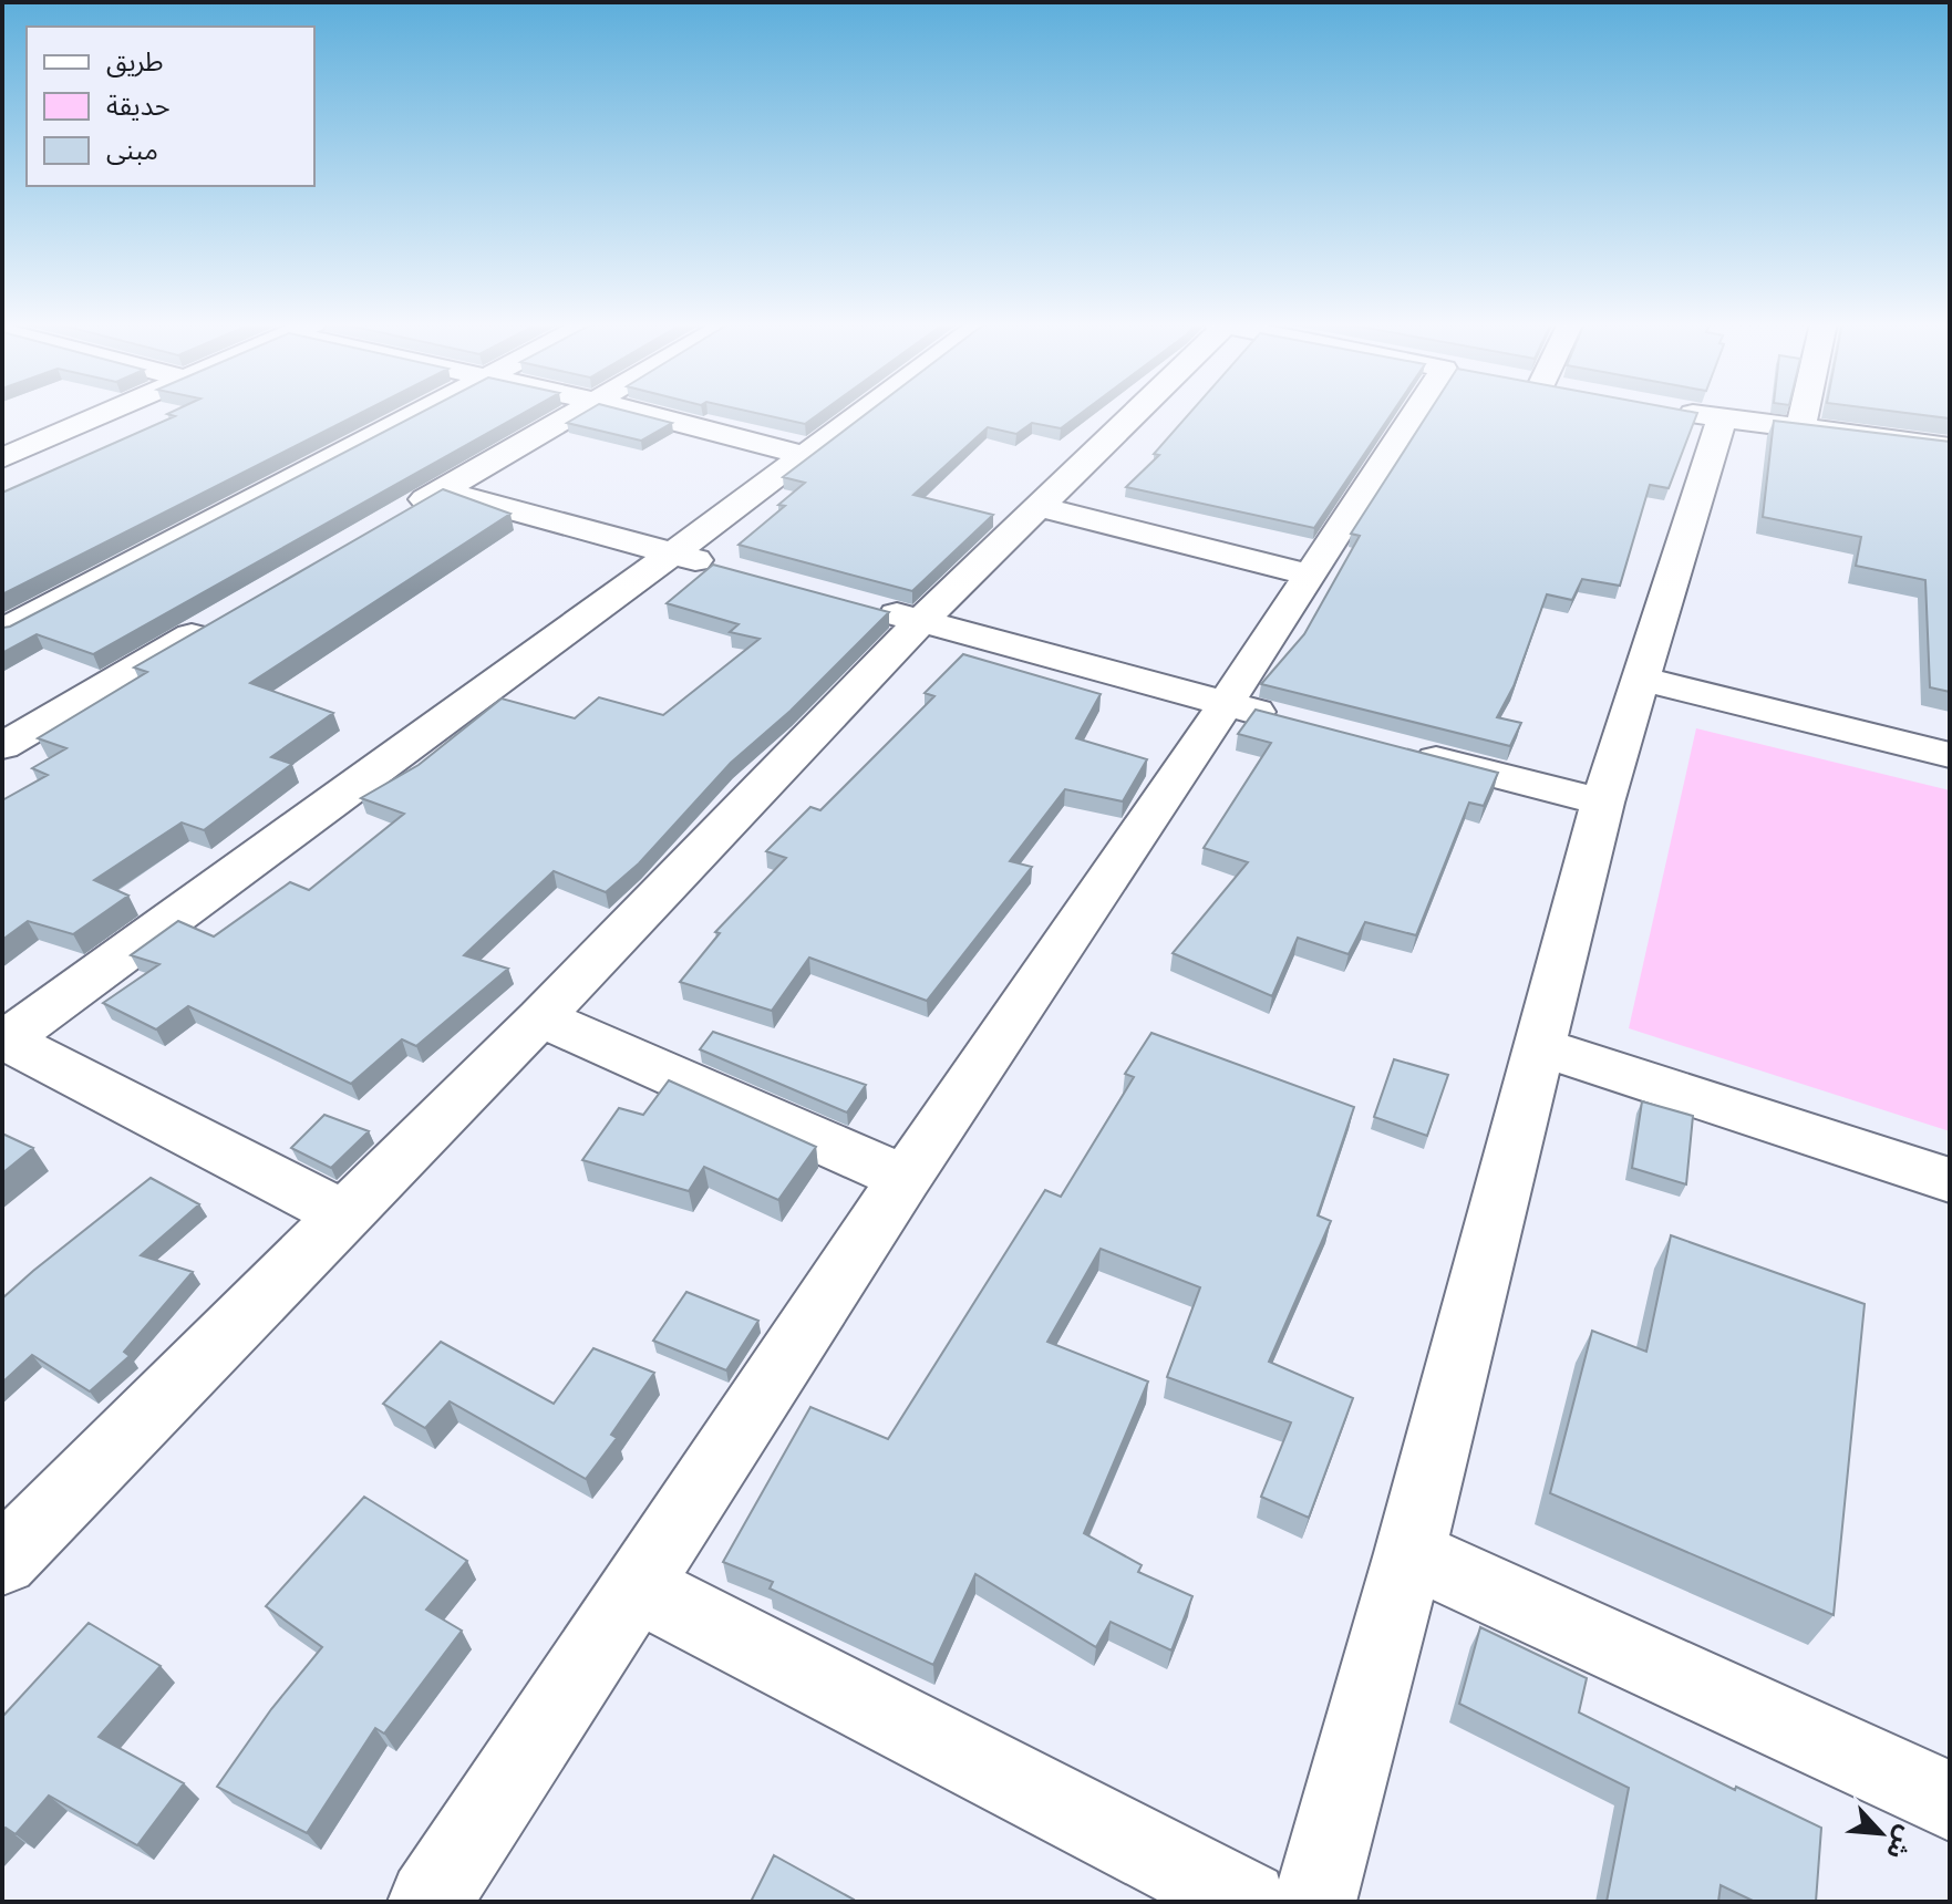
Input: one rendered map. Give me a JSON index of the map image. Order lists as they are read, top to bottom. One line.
{"legend":["طريق","حديقة","مبنى"],"north":"bottom right"}
